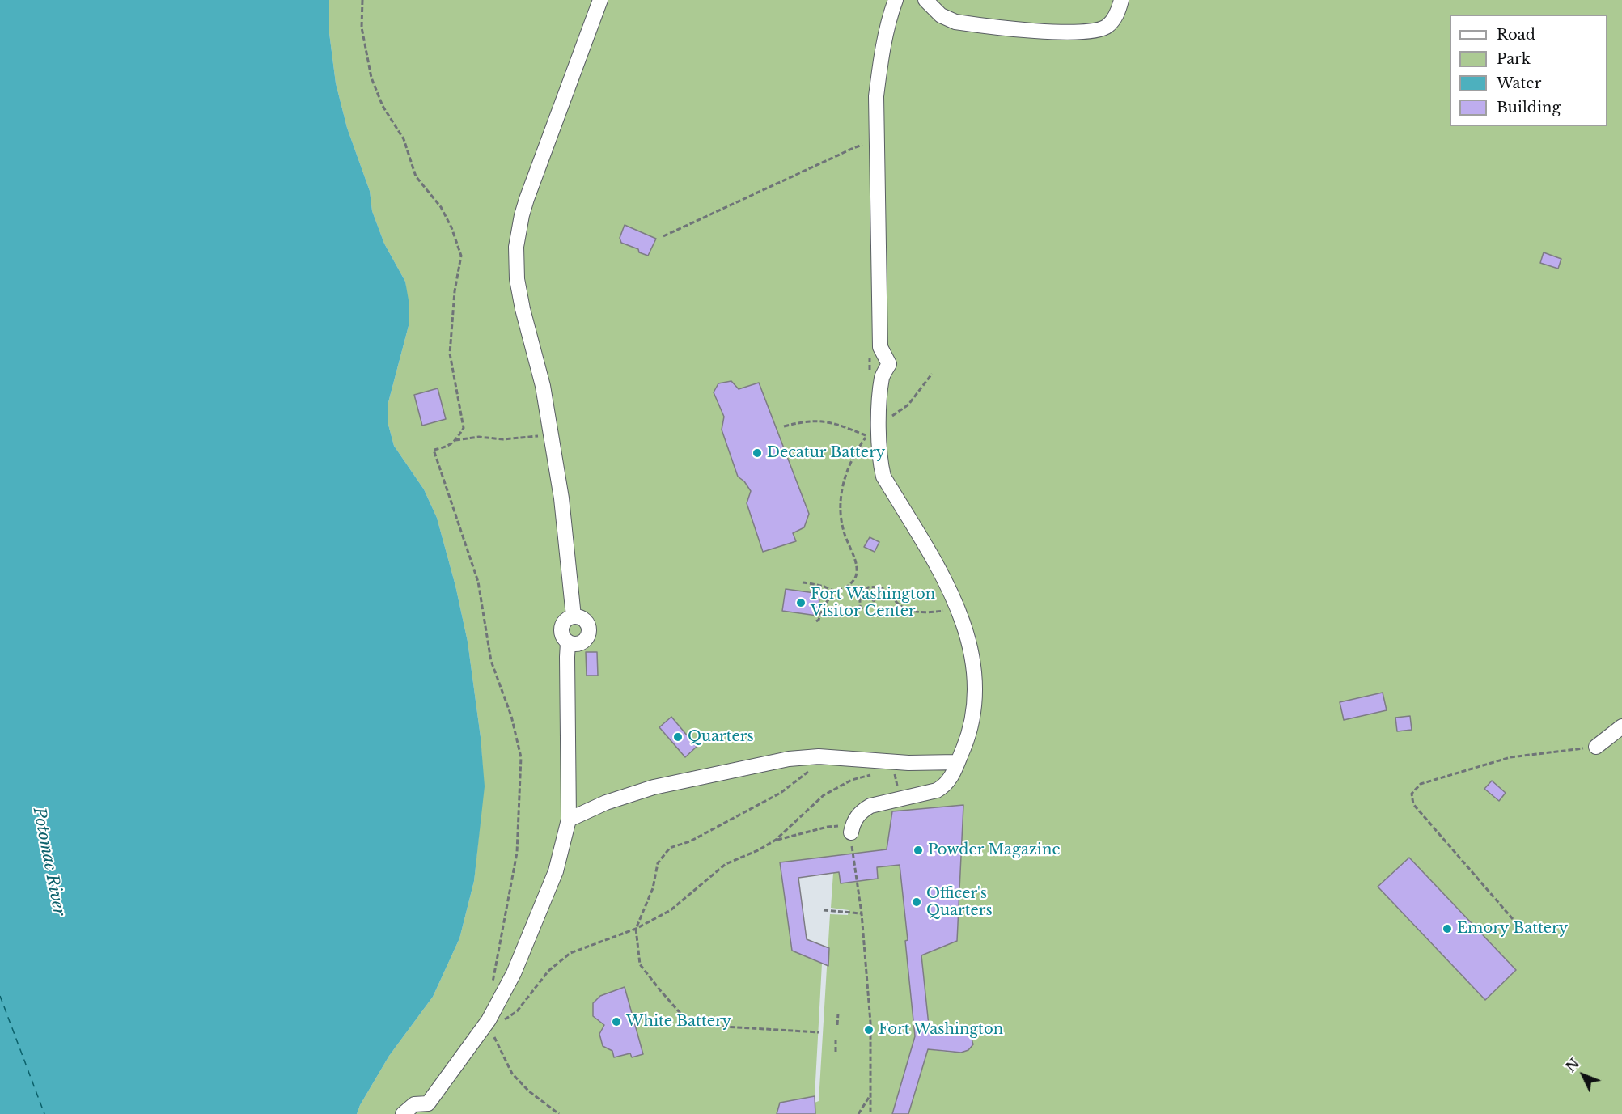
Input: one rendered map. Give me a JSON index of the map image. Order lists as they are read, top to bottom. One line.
{"water":["Potomac River"],"places":["Decatur Battery","Fort Washington Visitor Center","Quarters","Powder Magazine","Officer's Quarters","Emory Battery","White Battery","Fort Washington"],"legend":["Road","Park","Water","Building"],"north":"top left"}
